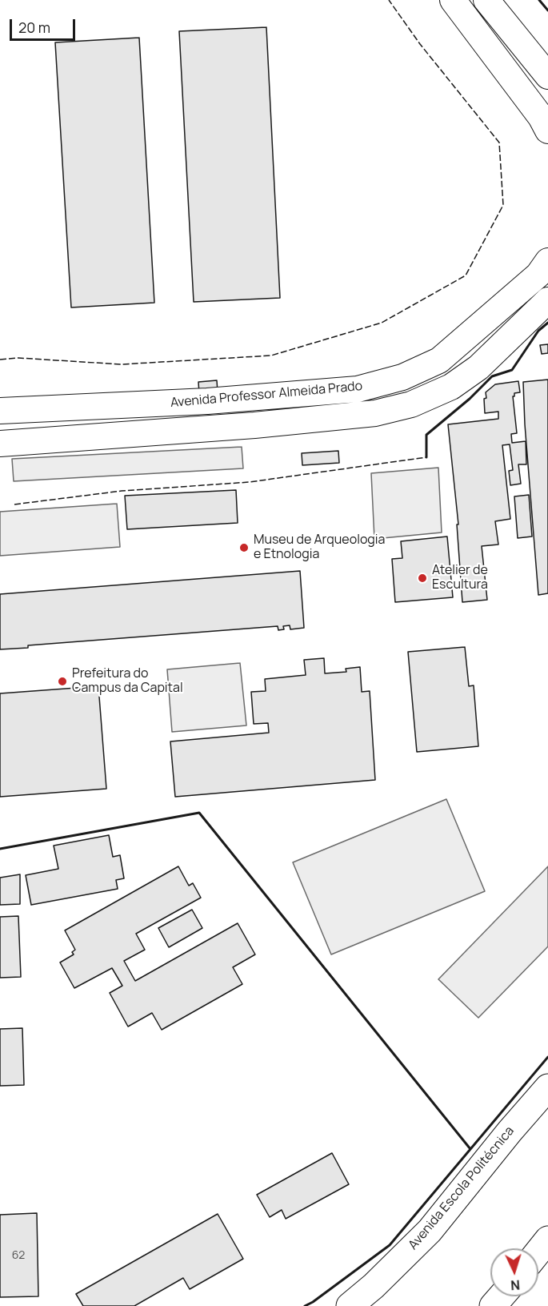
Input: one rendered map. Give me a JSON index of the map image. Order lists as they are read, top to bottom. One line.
{"streets":{"highway":["Avenida Escola Politécnica"],"street":["Avenida Professor Almeida Prado"]},"places":["Museu de Arqueologia e Etnologia","Atelier de Escultura","Prefeitura do Campus da Capital"],"house_numbers":["62"],"scale_bar":"20 m","north":"bottom"}
